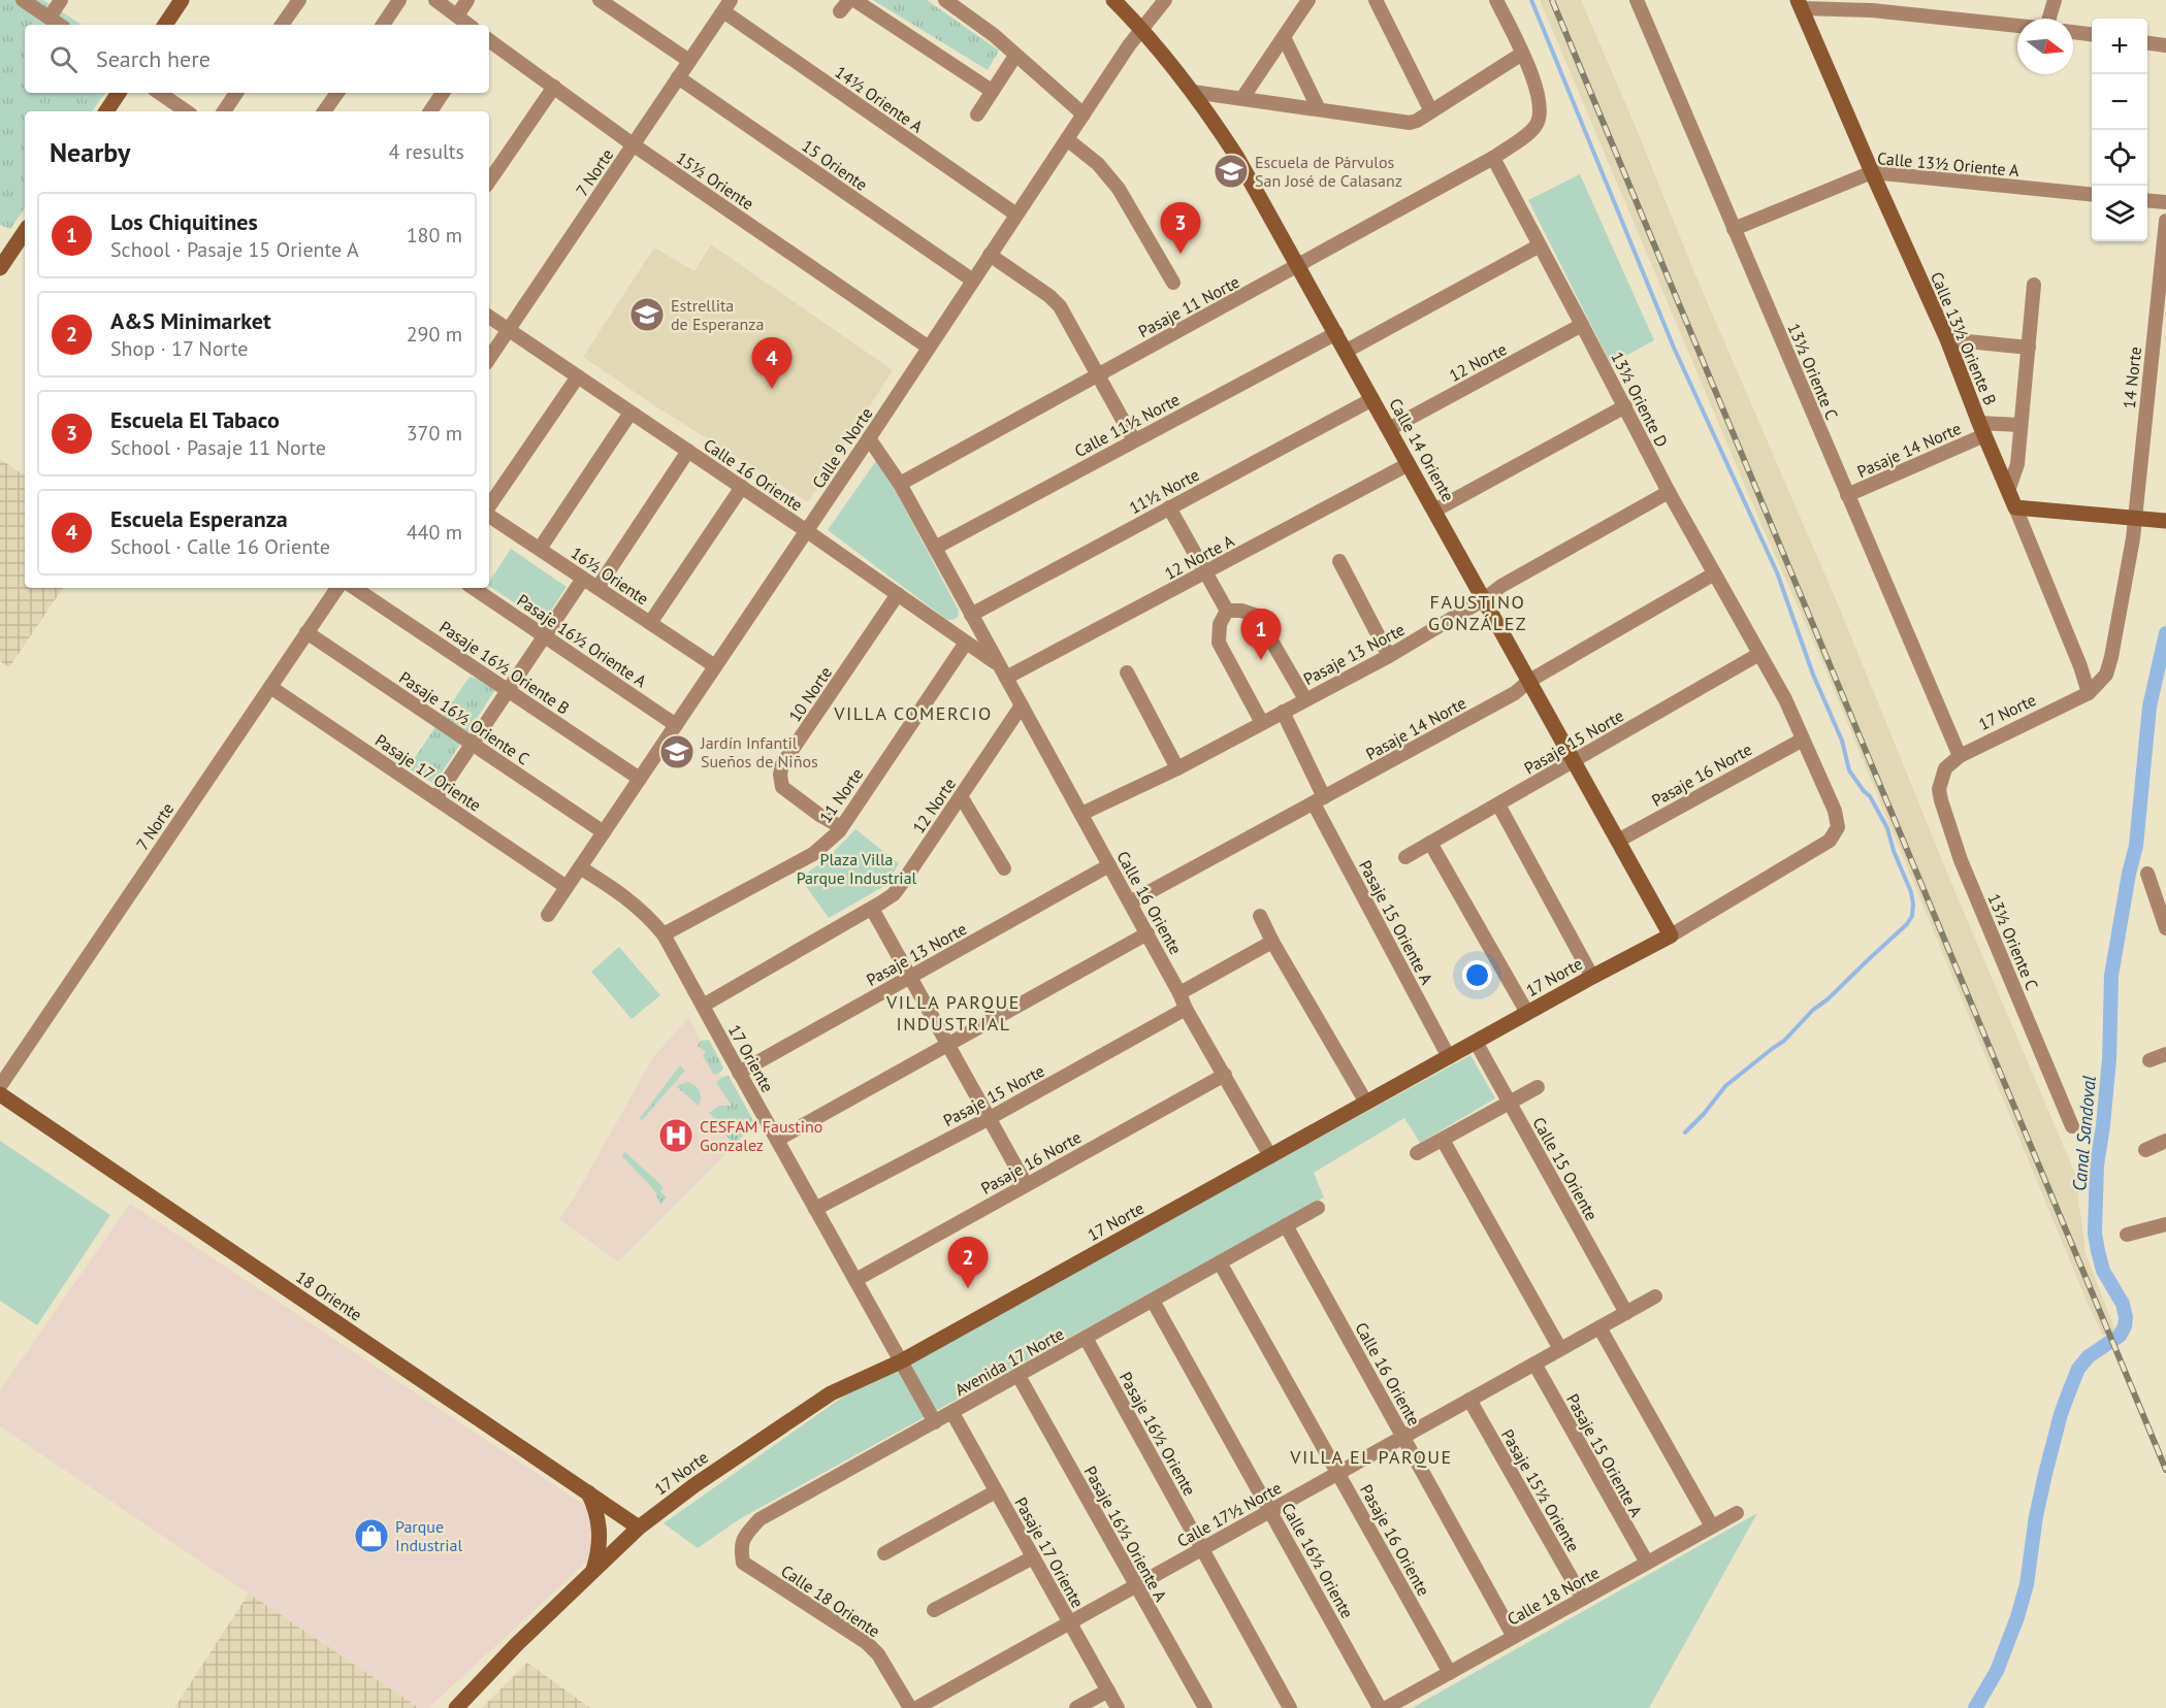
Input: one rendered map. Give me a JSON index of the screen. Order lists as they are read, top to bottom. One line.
{"streets":{"street":["14½ Oriente A","Calle 13½ Oriente A","15 Oriente","7 Norte","15½ Oriente","Pasaje 11 Norte","Calle 13½ Oriente B","12 Norte","13½ Oriente C","14 Norte","13½ Oriente D","Calle 11½ Norte","Calle 9 Norte","Calle 14 Oriente","Pasaje 14 Norte","Calle 16 Oriente","11½ Norte","12 Norte A","16½ Oriente","Pasaje 16½ Oriente A","Pasaje 13 Norte","Pasaje 16½ Oriente B","10 Norte","17 Norte","Pasaje 16½ Oriente C","Pasaje 15 Norte","Pasaje 17 Oriente","Pasaje 16 Norte","11 Norte","Pasaje 15 Oriente A","17 Oriente","Calle 15 Oriente","18 Oriente","Avenida 17 Norte","Pasaje 16½ Oriente","Pasaje 15½ Oriente","Calle 17½ Norte","Pasaje 16 Oriente","Calle 16½ Oriente","Calle 18 Norte","Calle 18 Oriente"]},"crossings":[["14½ Oriente A","7 Norte"],["14½ Oriente A","Calle 9 Norte"],["Calle 13½ Oriente A","Calle 13½ Oriente B"],["Calle 13½ Oriente A","13½ Oriente C"],["15 Oriente","7 Norte"],["15 Oriente","Calle 9 Norte"],["7 Norte","15½ Oriente"],["7 Norte","Calle 16 Oriente"],["7 Norte","Pasaje 16½ Oriente C"],["7 Norte","Pasaje 17 Oriente"],["15½ Oriente","Calle 9 Norte"],["Pasaje 11 Norte","13½ Oriente D"],["Pasaje 11 Norte","Calle 14 Oriente"],["Pasaje 11 Norte","Calle 16 Oriente"],["Calle 13½ Oriente B","14 Norte"],["Calle 13½ Oriente B","Pasaje 14 Norte"],["Calle 13½ Oriente B","17 Norte"],["12 Norte","13½ Oriente D"],["12 Norte","Calle 14 Oriente"],["12 Norte","Calle 16 Oriente"],["12 Norte","17 Oriente"],["13½ Oriente C","Pasaje 14 Norte"],["13½ Oriente C","17 Norte"],["14 Norte","17 Norte"],["13½ Oriente D","Pasaje 14 Norte"],["13½ Oriente D","Pasaje 13 Norte"],["13½ Oriente D","17 Norte"],["13½ Oriente D","Pasaje 15 Norte"],["13½ Oriente D","Pasaje 16 Norte"],["Calle 11½ Norte","Calle 14 Oriente"],["Calle 11½ Norte","Calle 16 Oriente"],["Calle 9 Norte","Calle 14 Oriente"],["Calle 9 Norte","Calle 16 Oriente"],["Calle 9 Norte","16½ Oriente"],["Calle 9 Norte","Pasaje 16½ Oriente A"],["Calle 9 Norte","Pasaje 16½ Oriente B"],["Calle 9 Norte","Pasaje 16½ Oriente C"],["Calle 9 Norte","Pasaje 17 Oriente"],["Calle 9 Norte","17 Oriente"],["Calle 14 Oriente","Pasaje 14 Norte"],["Calle 14 Oriente","11½ Norte"],["Calle 14 Oriente","12 Norte A"],["Calle 14 Oriente","Pasaje 13 Norte"],["Calle 14 Oriente","17 Norte"],["Calle 14 Oriente","Pasaje 15 Norte"],["Calle 14 Oriente","Pasaje 16 Norte"],["Pasaje 14 Norte","Calle 16 Oriente"],["Pasaje 14 Norte","Pasaje 15 Oriente A"],["Calle 16 Oriente","11½ Norte"],["Calle 16 Oriente","12 Norte A"],["Calle 16 Oriente","Pasaje 13 Norte"],["Calle 16 Oriente","10 Norte"],["Calle 16 Oriente","17 Norte"],["Calle 16 Oriente","Pasaje 15 Norte"],["Calle 16 Oriente","Pasaje 16 Norte"],["Calle 16 Oriente","11 Norte"],["Calle 16 Oriente","Avenida 17 Norte"],["Calle 16 Oriente","Calle 17½ Norte"],["Calle 16 Oriente","Calle 18 Norte"],["Pasaje 16½ Oriente A","Avenida 17 Norte"],["Pasaje 16½ Oriente A","Calle 17½ Norte"],["Pasaje 13 Norte","Pasaje 15 Oriente A"],["Pasaje 13 Norte","17 Oriente"],["10 Norte","11 Norte"],["17 Norte","Pasaje 15 Oriente A"],["17 Norte","17 Oriente"],["17 Norte","Calle 15 Oriente"],["17 Norte","18 Oriente"],["Pasaje 15 Norte","17 Oriente"],["Pasaje 17 Oriente","Avenida 17 Norte"],["Pasaje 17 Oriente","Calle 17½ Norte"],["Pasaje 16 Norte","17 Oriente"],["11 Norte","17 Oriente"],["Pasaje 15 Oriente A","Calle 17½ Norte"],["Pasaje 15 Oriente A","Calle 18 Norte"],["17 Oriente","Avenida 17 Norte"],["Calle 15 Oriente","Calle 17½ Norte"],["Avenida 17 Norte","Pasaje 16½ Oriente"],["Avenida 17 Norte","Pasaje 16 Oriente"],["Avenida 17 Norte","Calle 16½ Oriente"],["Avenida 17 Norte","Calle 18 Oriente"],["Pasaje 16½ Oriente","Calle 17½ Norte"],["Pasaje 15½ Oriente","Calle 17½ Norte"],["Pasaje 15½ Oriente","Calle 18 Norte"],["Calle 17½ Norte","Pasaje 16 Oriente"],["Calle 17½ Norte","Calle 16½ Oriente"],["Pasaje 16 Oriente","Calle 18 Norte"]],"districts":["FAUSTINO GONZÁLEZ","VILLA COMERCIO","VILLA PARQUE INDUSTRIAL","VILLA EL PARQUE"],"water":["Canal Sandoval"],"parks":["Plaza Villa Parque Industrial"],"places":{"school or university":["Escuela de Párvulos San José de Calasanz","Estrellita de Esperanza","Jardín Infantil Sueños de Niños"],"hospital":["CESFAM Faustino Gonzalez"],"shop":["Parque Industrial"]},"north":"right","page":{"map_buttons":["+","−"],"search":"Search here","heading":["Nearby","4 results"],"list":[{"mark":"1","name":"Los Chiquitines","note":"School · Pasaje 15 Oriente A","value":"180 m"},{"mark":"2","name":"A&S Minimarket","note":"Shop · 17 Norte","value":"290 m"},{"mark":"3","name":"Escuela El Tabaco","note":"School · Pasaje 11 Norte","value":"370 m"},{"mark":"4","name":"Escuela Esperanza","note":"School · Calle 16 Oriente","value":"440 m"}],"pins":["3","4","1","2"]}}
